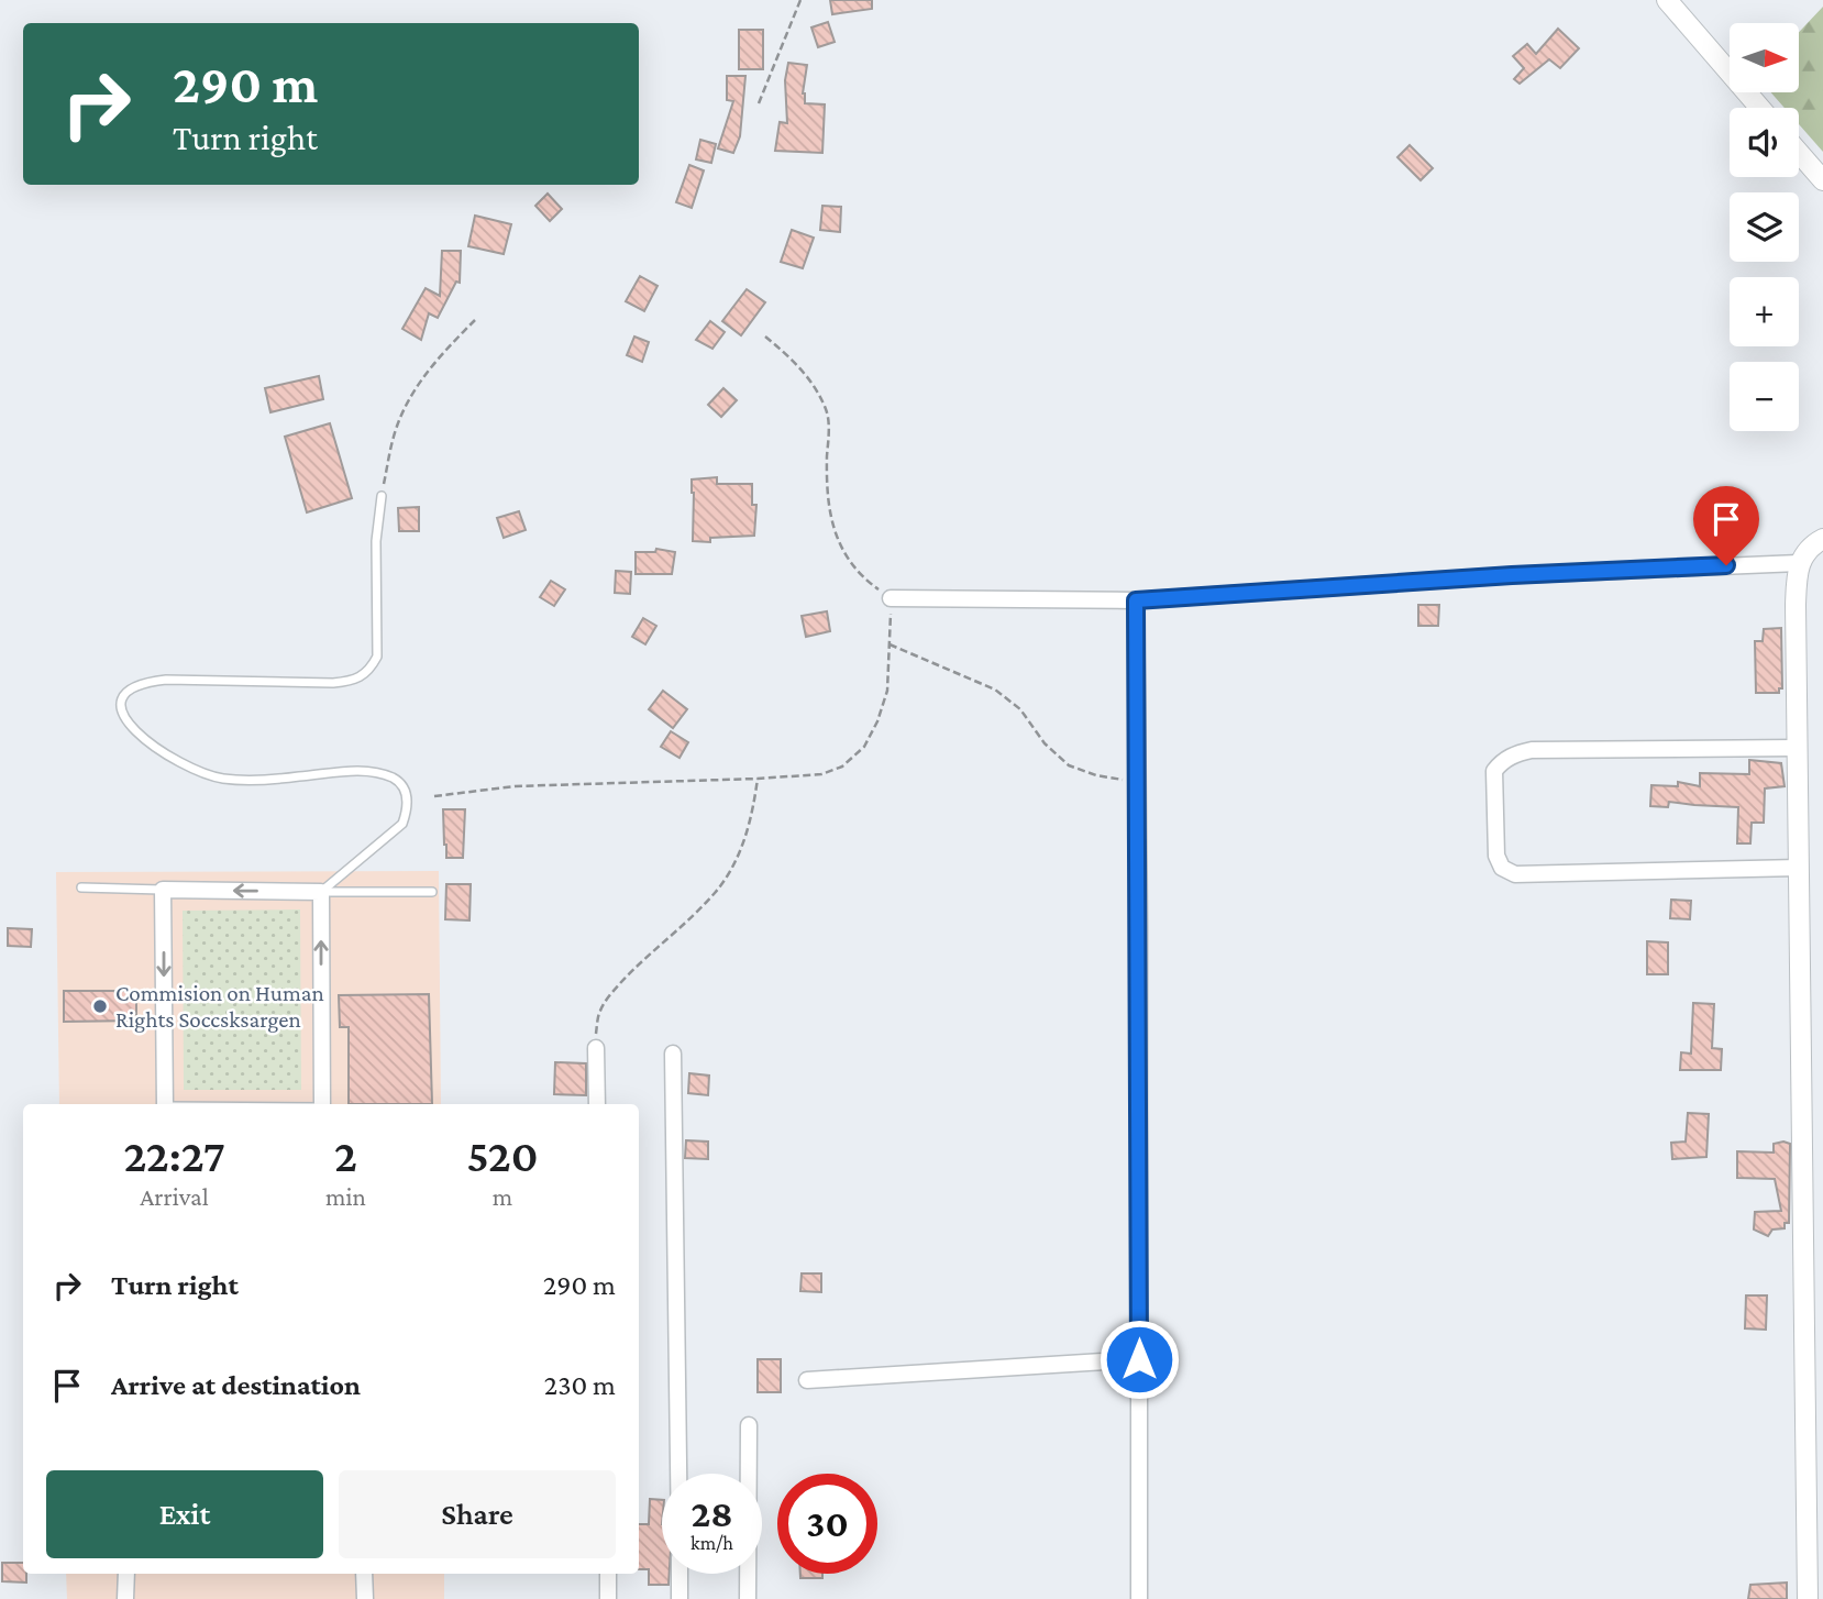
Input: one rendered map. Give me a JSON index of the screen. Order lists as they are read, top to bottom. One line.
{"places":["Commision on Human Rights Soccsksargen"],"north":"right","page":{"map_buttons":["+","−"],"turn":["290 m","Turn right"],"eta":["22:27","Arrival","2","min","520","m"],"list":[{"name":"Turn right","value":"290 m"},{"name":"Arrive at destination","value":"230 m"}],"buttons":["Exit","Share"],"speed":"28 km/h","limit":"30"}}
